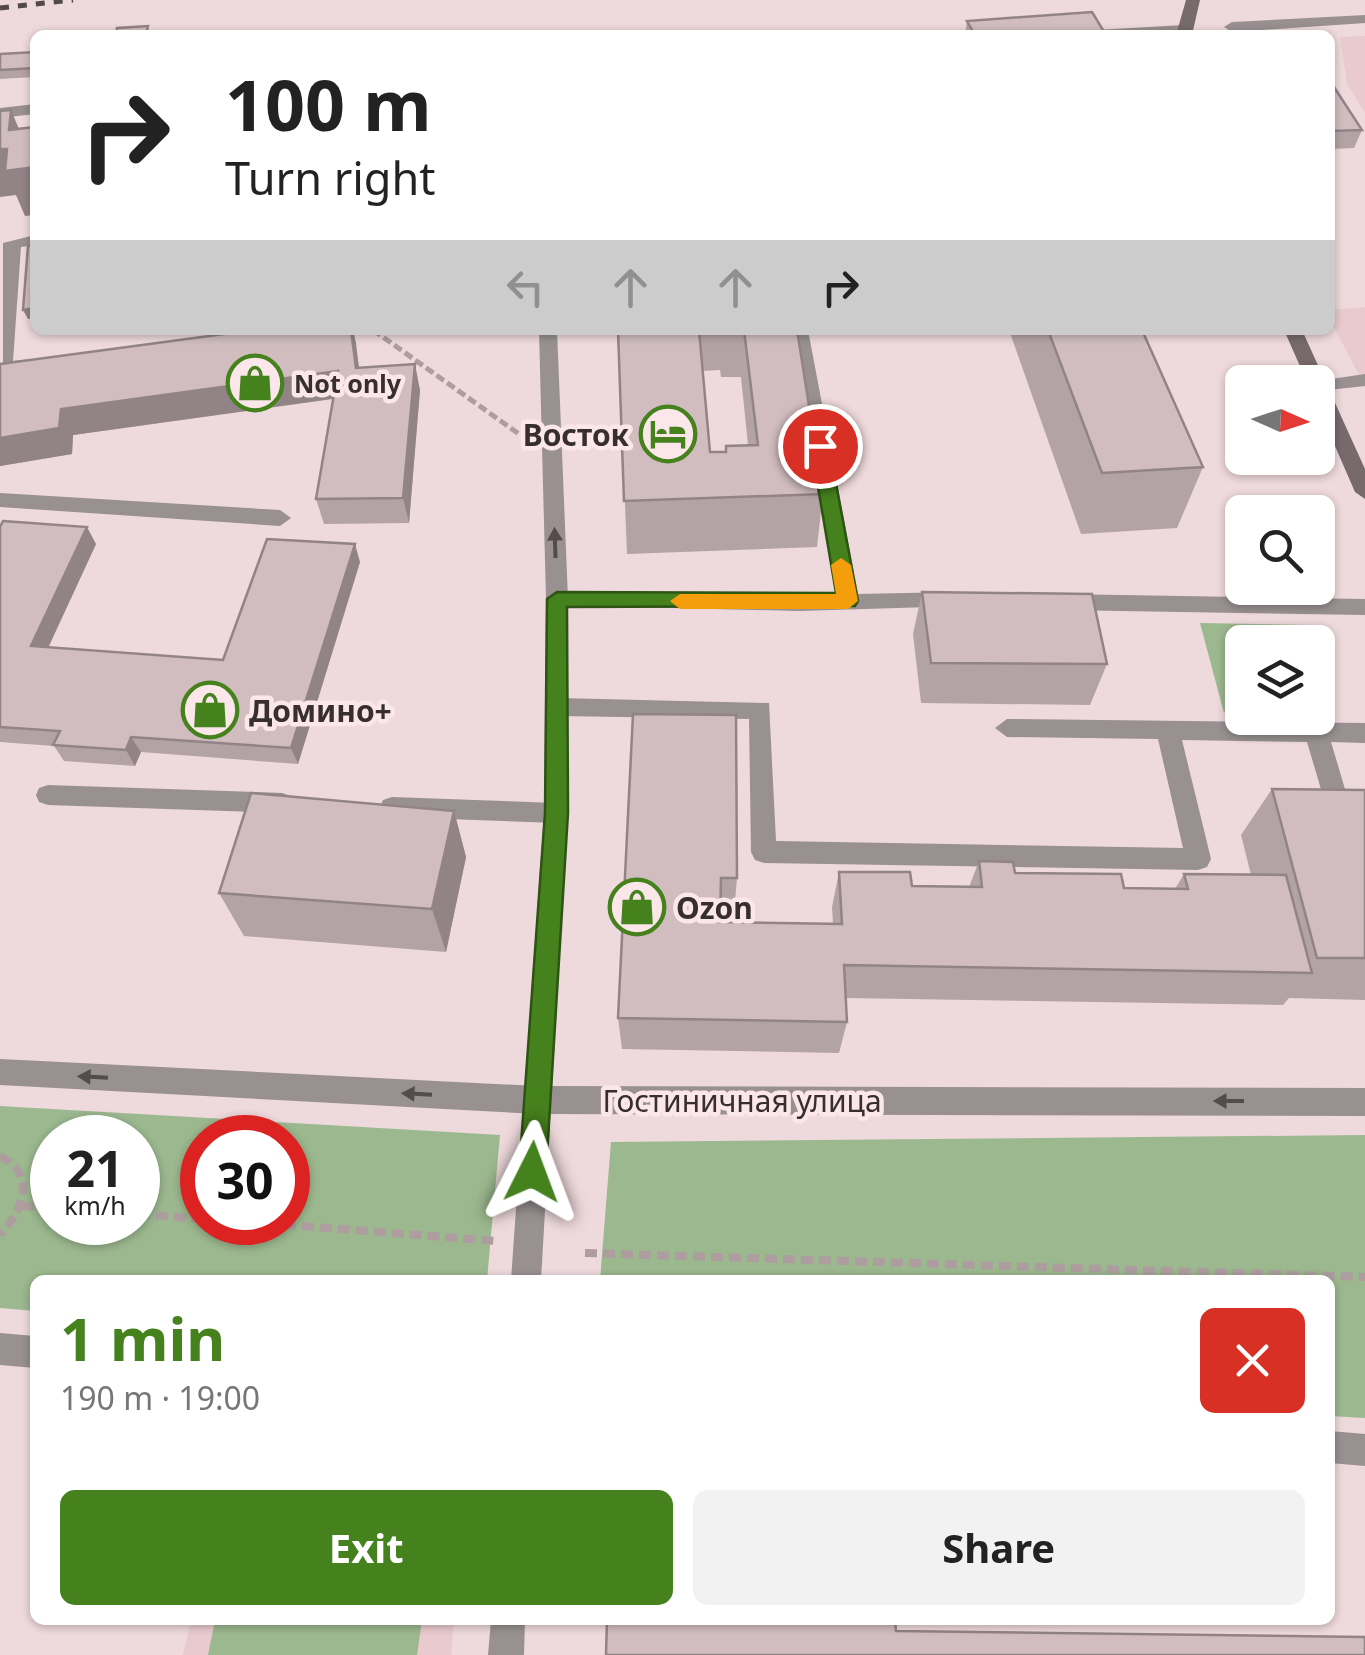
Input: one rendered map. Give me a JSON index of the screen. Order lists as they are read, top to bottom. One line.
{"streets":{"street":["Гостиничная улица"]},"one_way":["Гостиничная улица"],"places":{"shop":["Not only","Домино+","Ozon"],"hotel":["Восток"]},"north":"right","page":{"turn":["100 m","Turn right"],"speed":"21 km/h","limit":"30","heading":["1 min","190 m · 19:00"],"buttons":["Exit","Share"]}}
